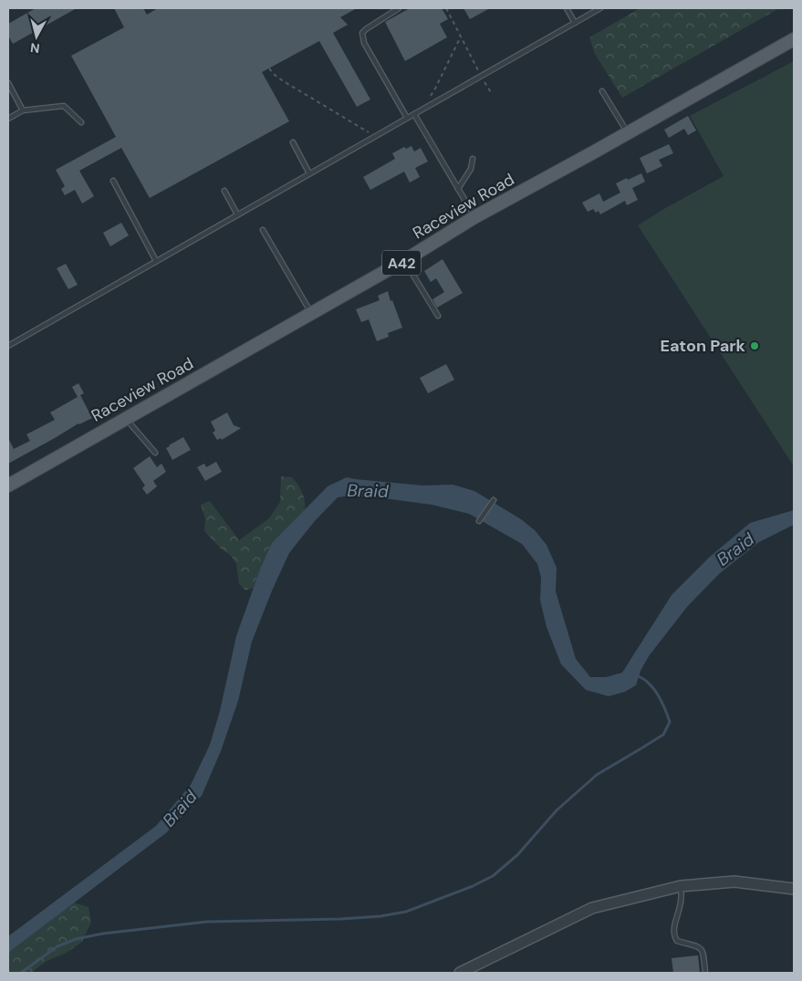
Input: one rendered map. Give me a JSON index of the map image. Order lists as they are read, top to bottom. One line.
{"streets":{"main road":["Raceview Road","A42"]},"water":["Braid"],"places":["Eaton Park"],"north":"bottom"}
